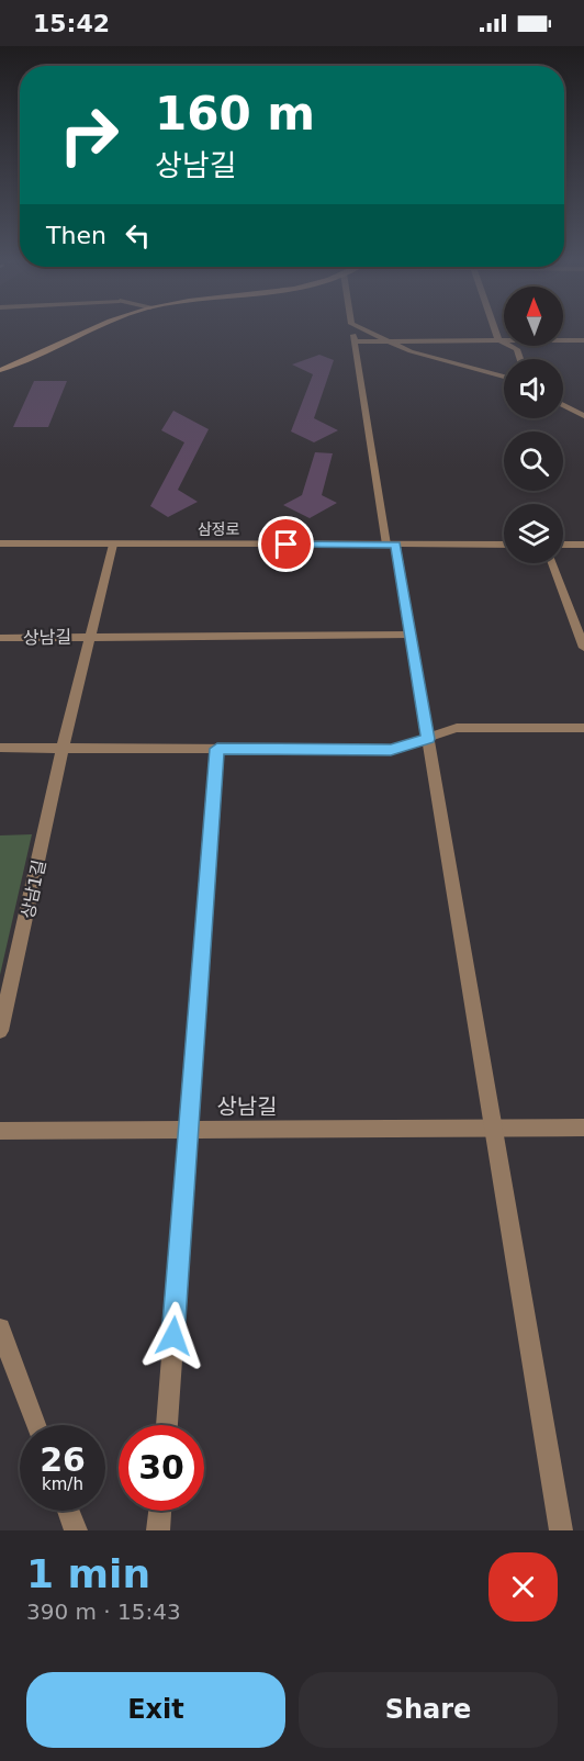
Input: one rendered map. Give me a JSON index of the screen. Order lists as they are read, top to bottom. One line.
{"streets":{"street":["삼정로","상남길","상남1길"]},"crossings":[["삼정로","상남1길"],["상남길","상남1길"]],"north":"top","page":{"status":"15:42","turn":["160 m","상남길"],"then":"Then","speed":"26 km/h","limit":"30","heading":["1 min","390 m · 15:43"],"buttons":["Exit","Share"]}}
